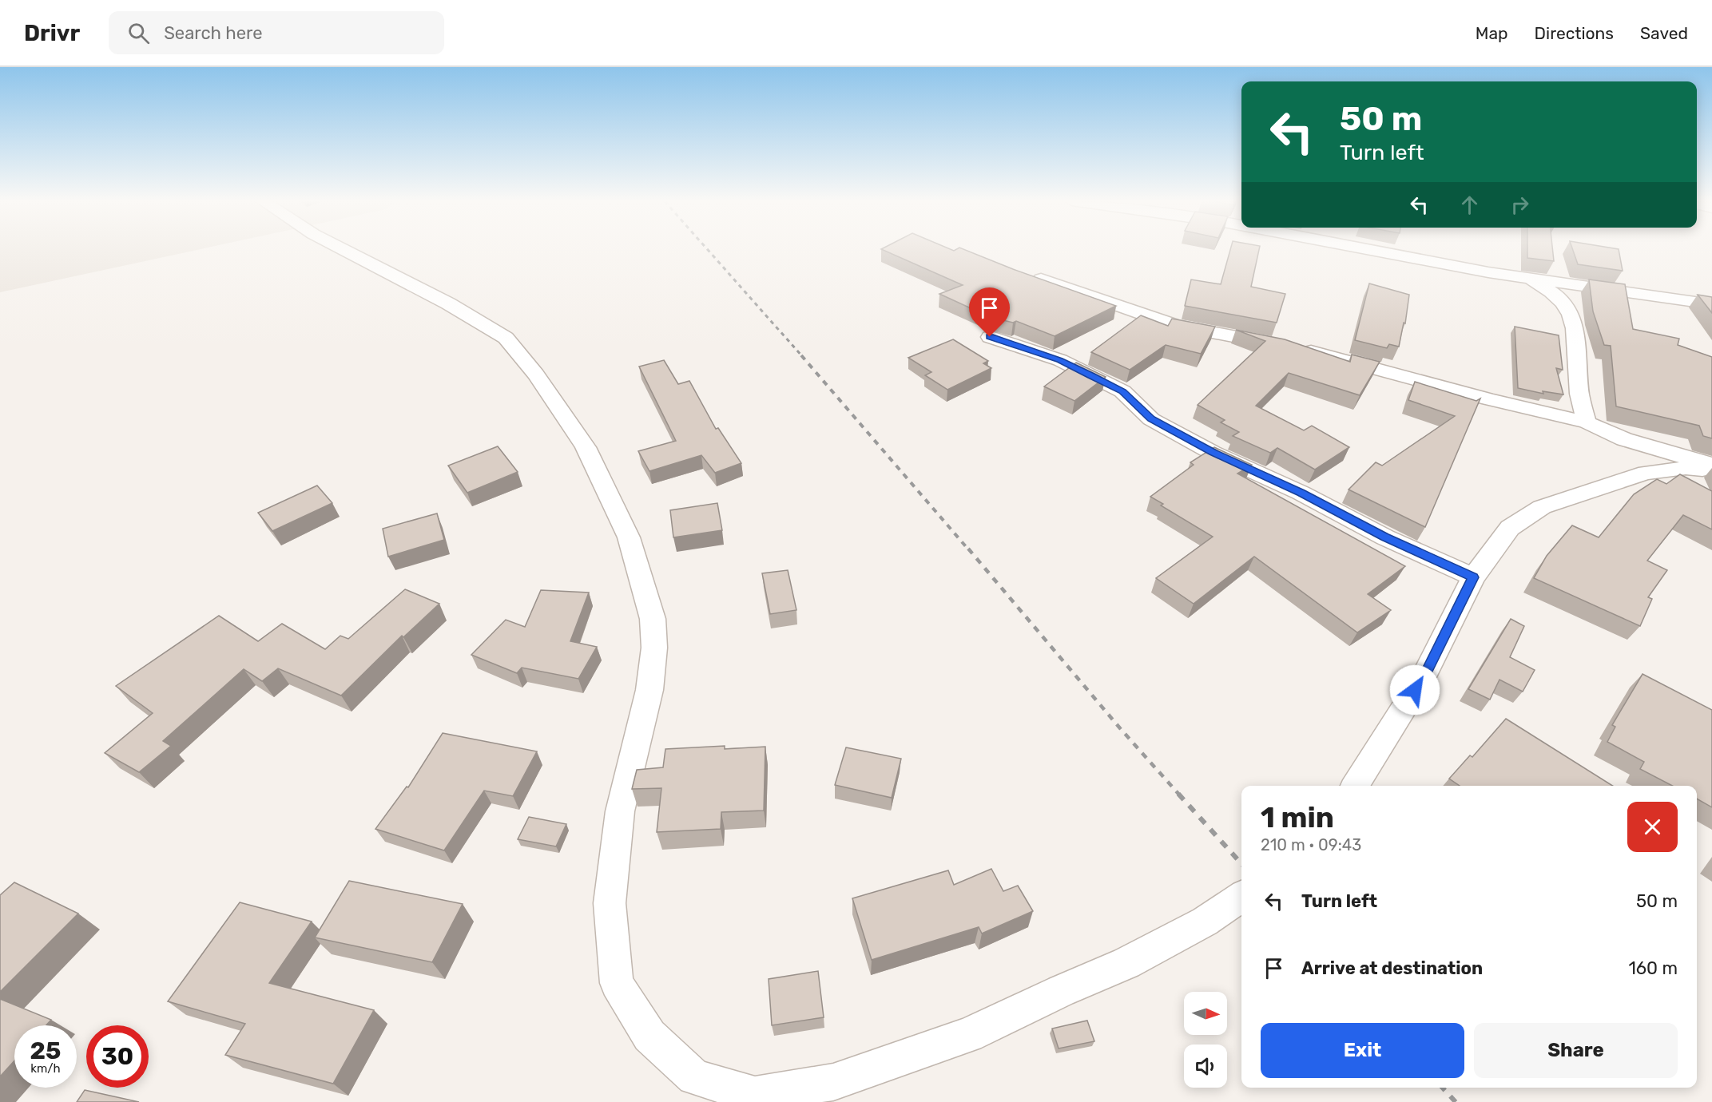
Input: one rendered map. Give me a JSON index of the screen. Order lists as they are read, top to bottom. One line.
{"north":"right","page":{"header":"Drivr","search":"Search here","nav":["Map","Directions","Saved"],"turn":["50 m","Turn left"],"heading":["1 min","210 m · 09:43"],"list":[{"name":"Turn left","value":"50 m"},{"name":"Arrive at destination","value":"160 m"}],"buttons":["Exit","Share"],"speed":"25 km/h","limit":"30"}}
